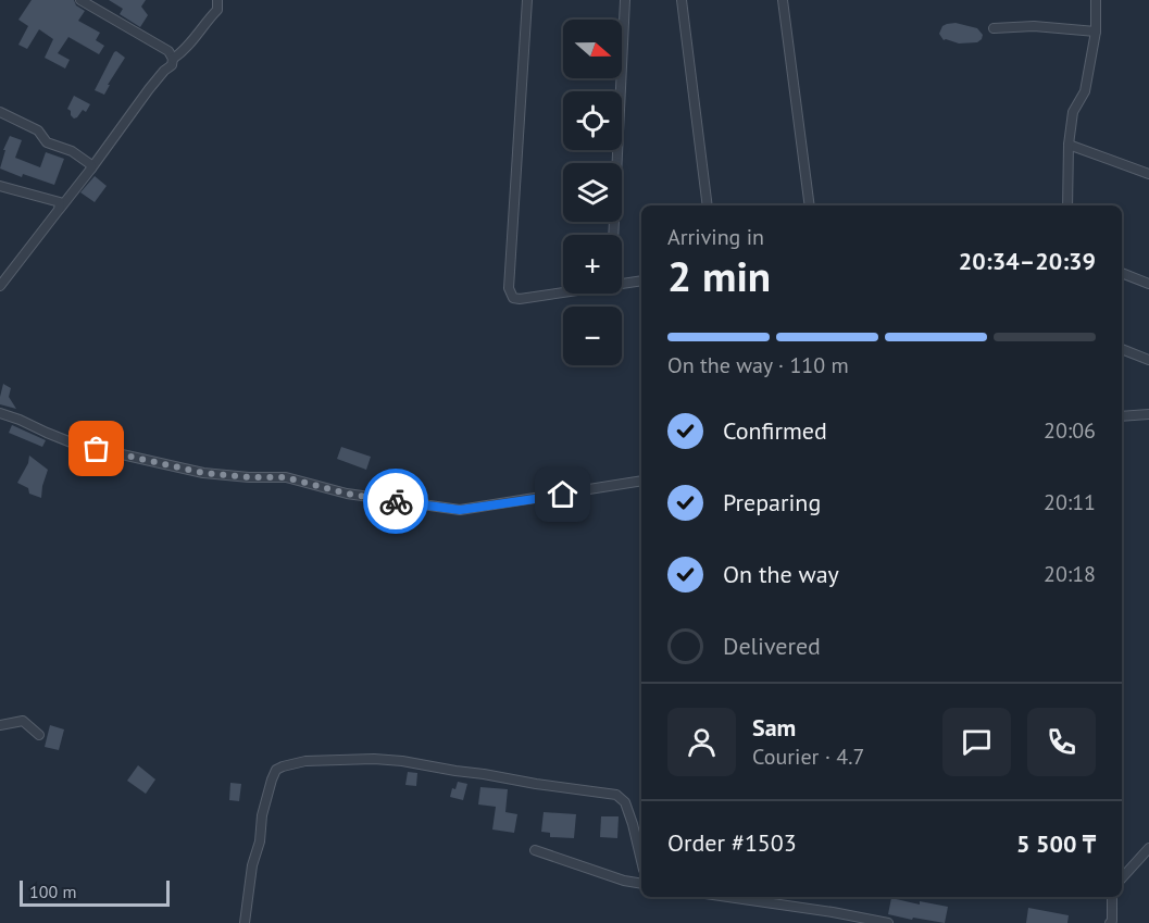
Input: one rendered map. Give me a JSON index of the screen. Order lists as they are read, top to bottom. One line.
{"scale_bar":"100 m","north":"right","page":{"map_buttons":["+","−"],"heading":["2 min","Arriving in","20:34–20:39"],"panel":["Sam","Courier · 4.7","Order #1503","5 500 ₸"],"bar":"On the way · 110 m","list":[["Confirmed","20:06"],["Preparing","20:11"],["On the way","20:18"],"Delivered"],"scale":"100 m"}}
